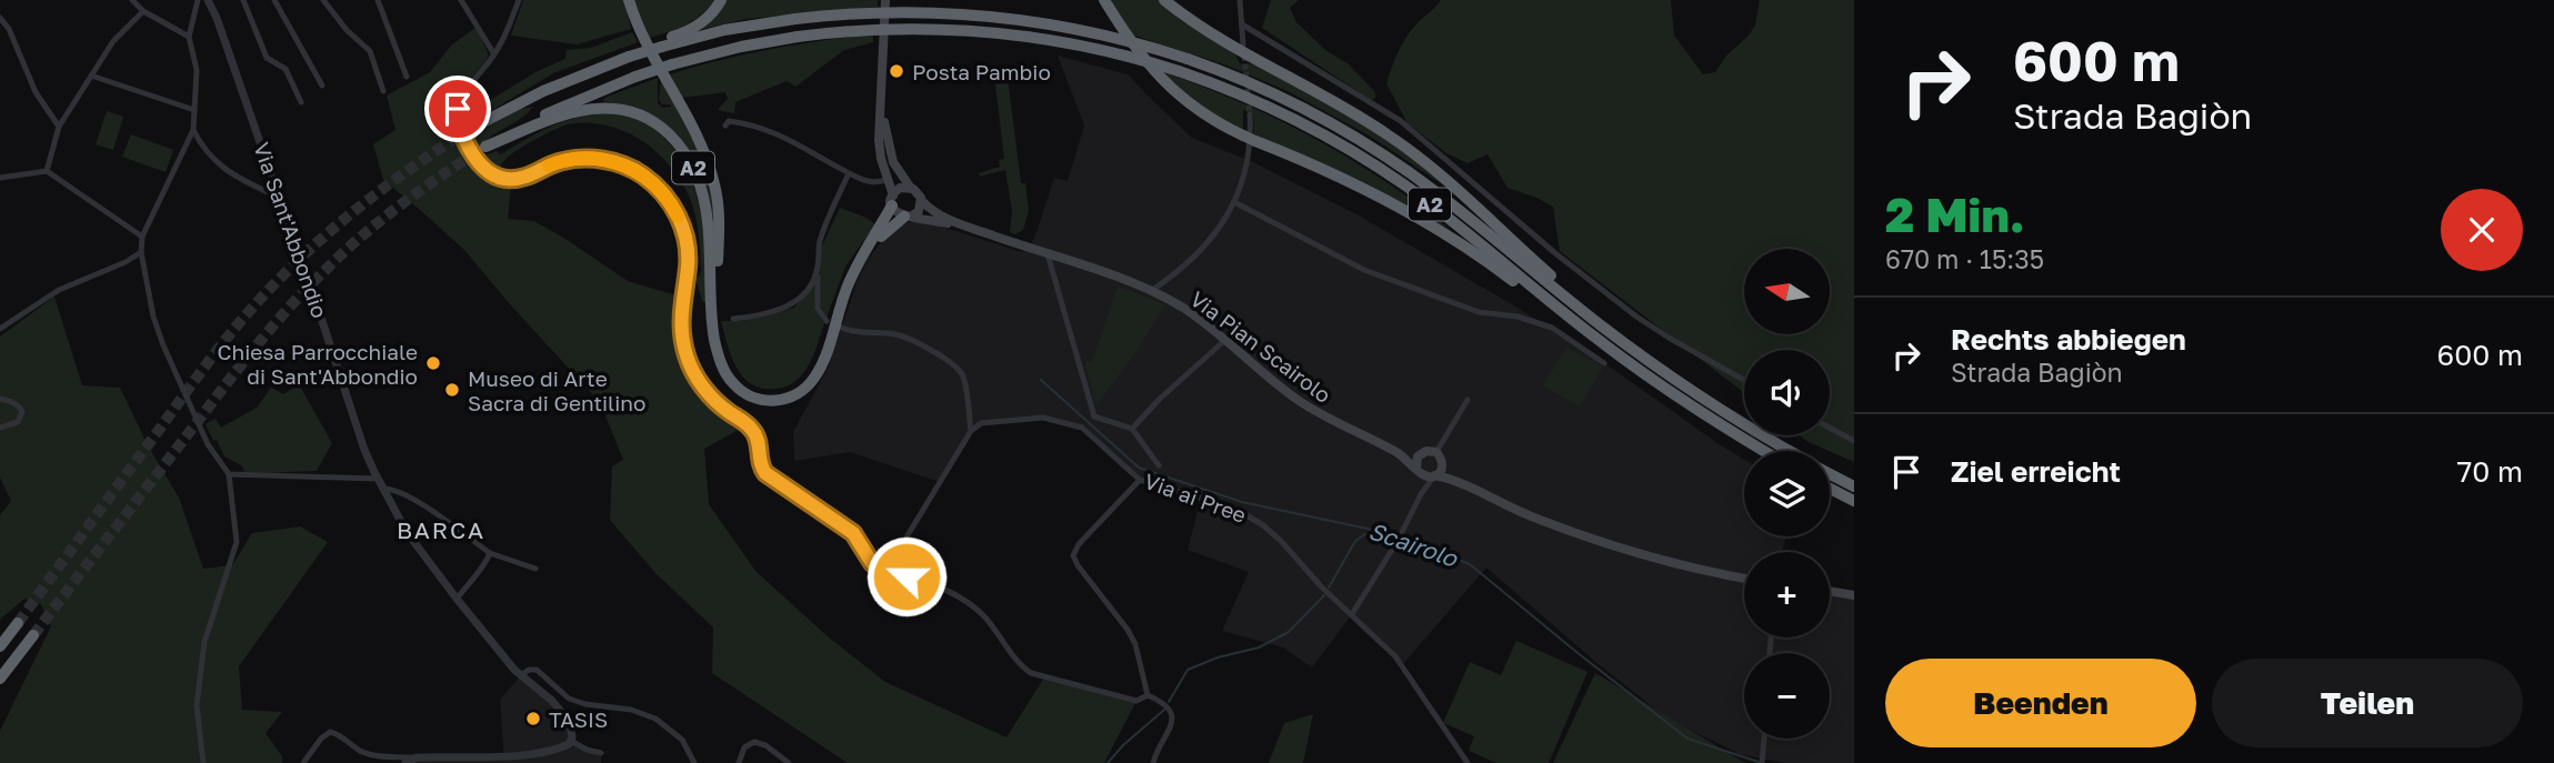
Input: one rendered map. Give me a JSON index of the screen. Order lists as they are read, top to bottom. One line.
{"streets":{"highway":["A2"],"main road":["Via Pian Scairolo"],"street":["Via Sant'Abbondio","Via ai Pree"]},"crossings":[["A2","Via Pian Scairolo"]],"districts":["BARCA"],"water":["Scairolo"],"places":["Posta Pambio","Chiesa Parrocchiale di Sant'Abbondio","Museo di Arte Sacra di Gentilino","TASIS"],"north":"left","page":{"turn":["600 m","Strada Bagiòn"],"heading":["2 Min.","670 m · 15:35"],"map_buttons":["+","−"],"list":[{"name":"Rechts abbiegen","note":"Strada Bagiòn","value":"600 m"},{"name":"Ziel erreicht","value":"70 m"}],"buttons":["Beenden","Teilen"]}}
